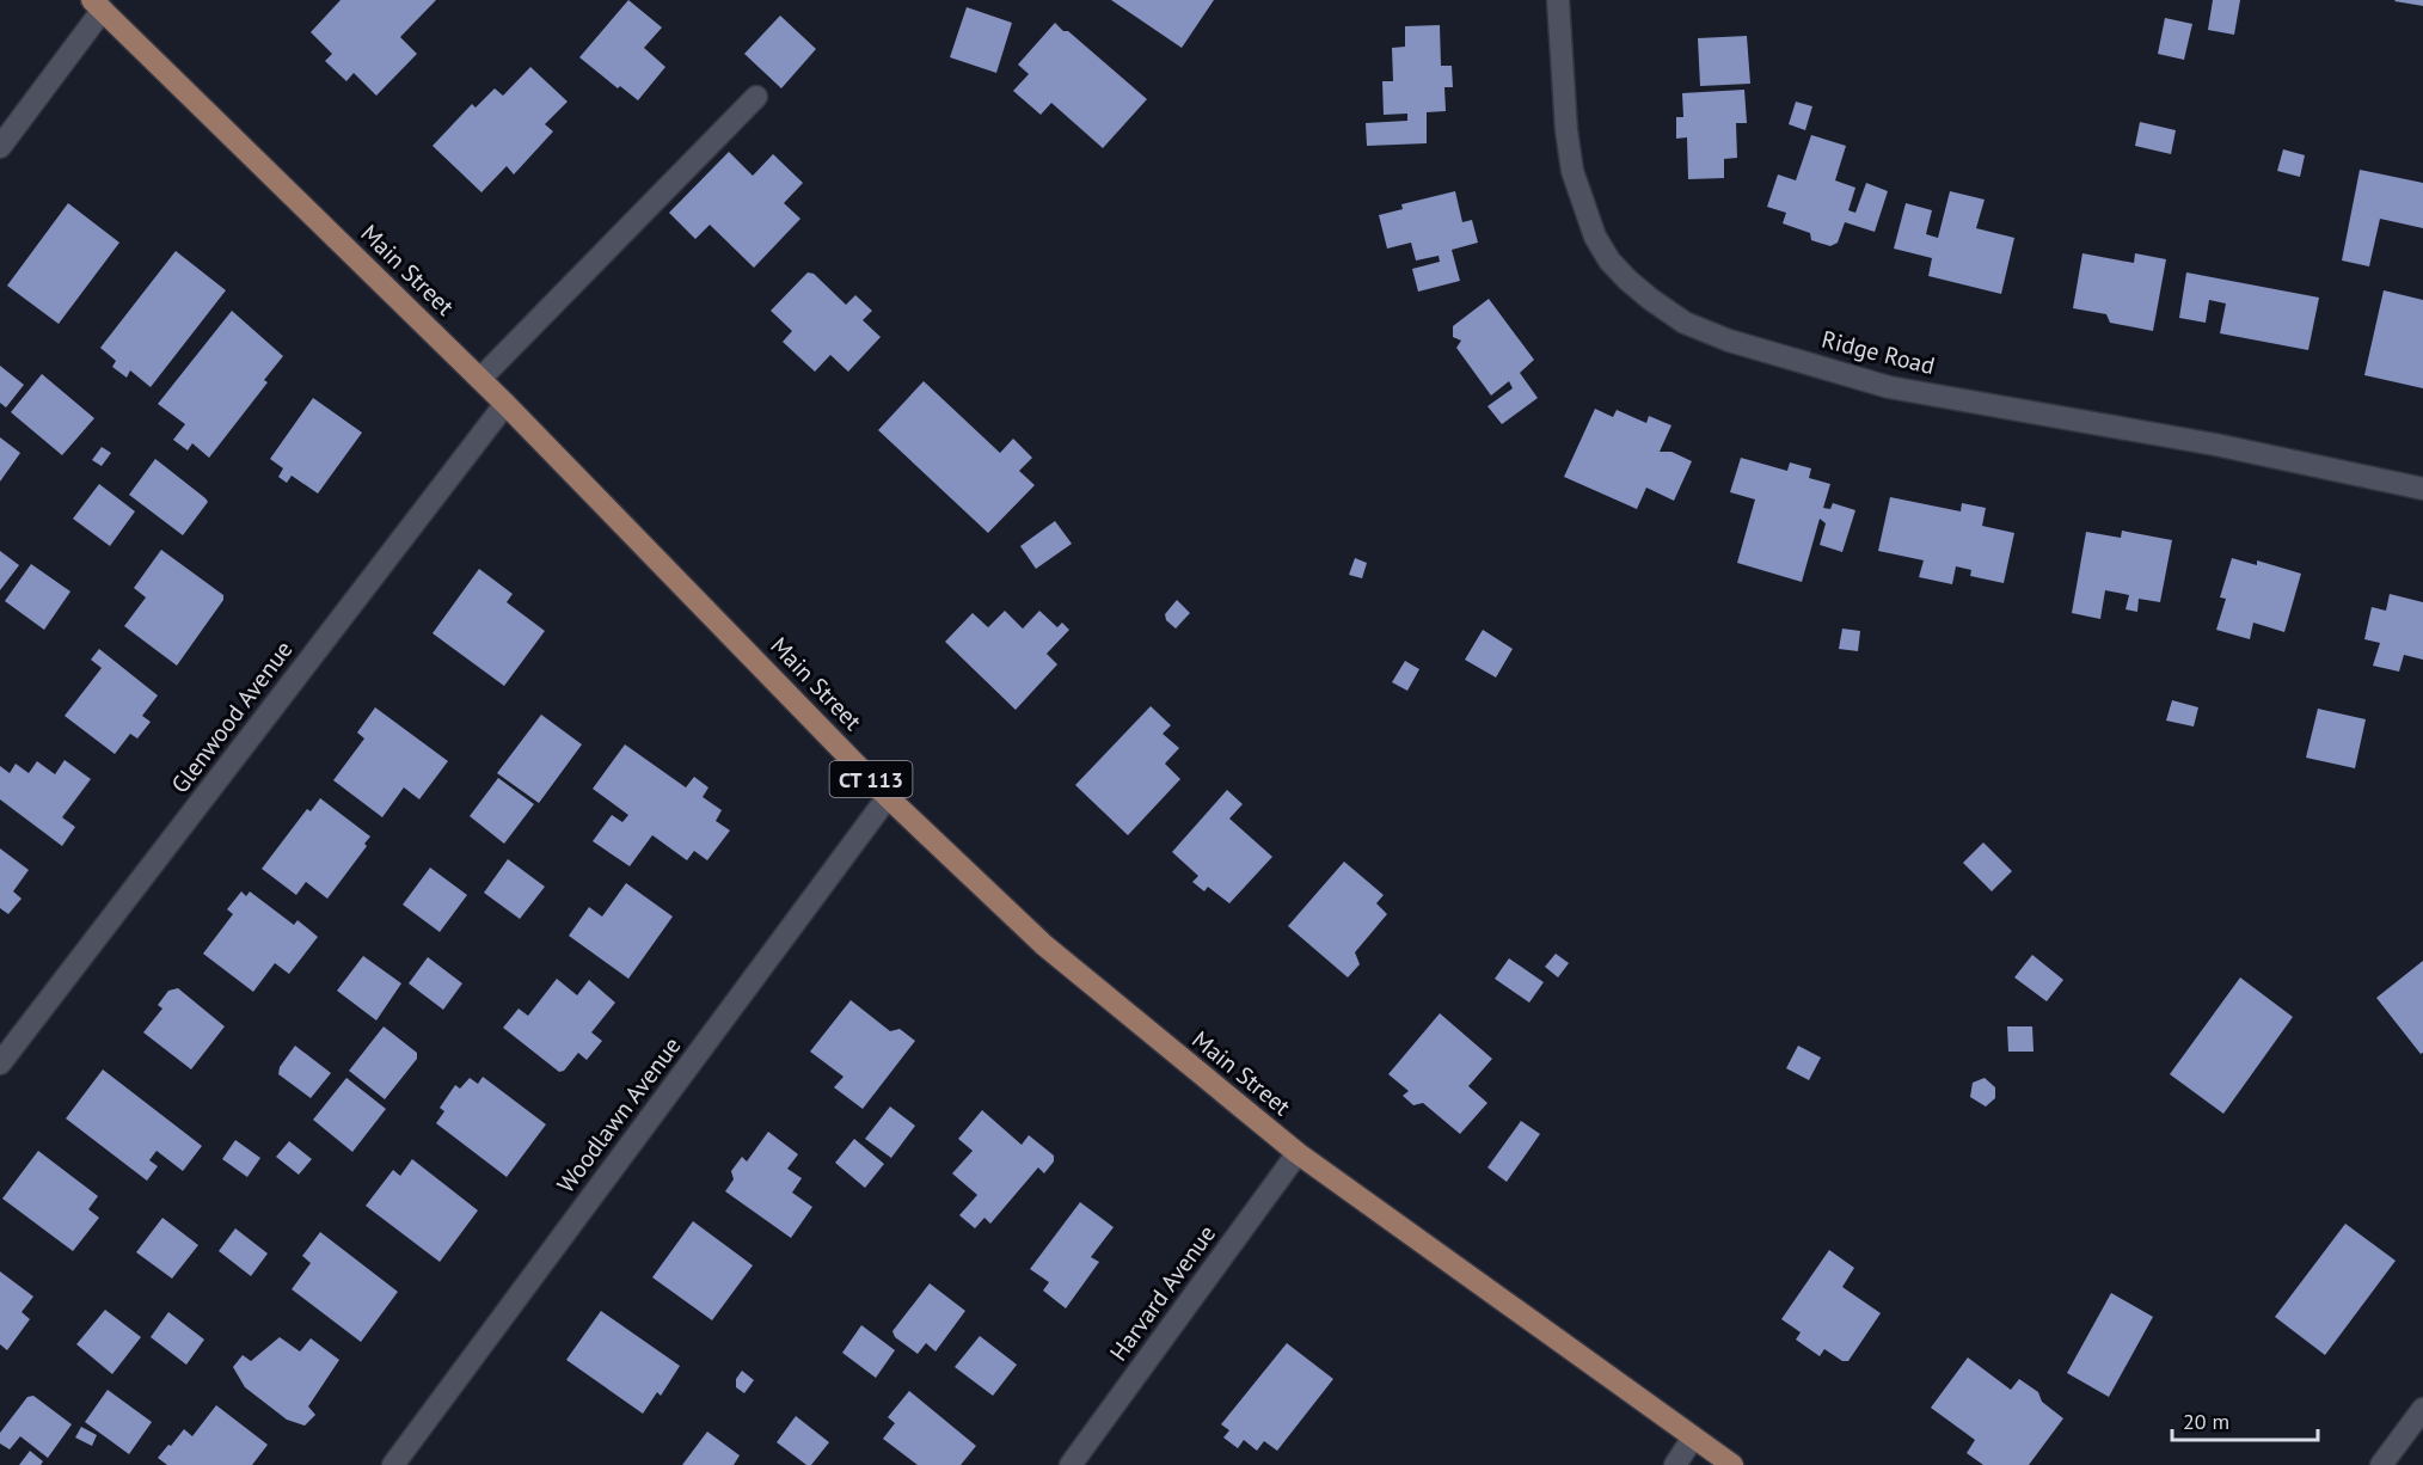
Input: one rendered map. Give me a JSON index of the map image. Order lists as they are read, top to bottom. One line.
{"streets":{"main road":["Main Street","CT 113"],"street":["Ridge Road","Glenwood Avenue","Woodlawn Avenue","Harvard Avenue"]},"crossings":[["Main Street","Glenwood Avenue"],["Main Street","Woodlawn Avenue"],["Main Street","Harvard Avenue"]],"scale_bar":"20 m"}
